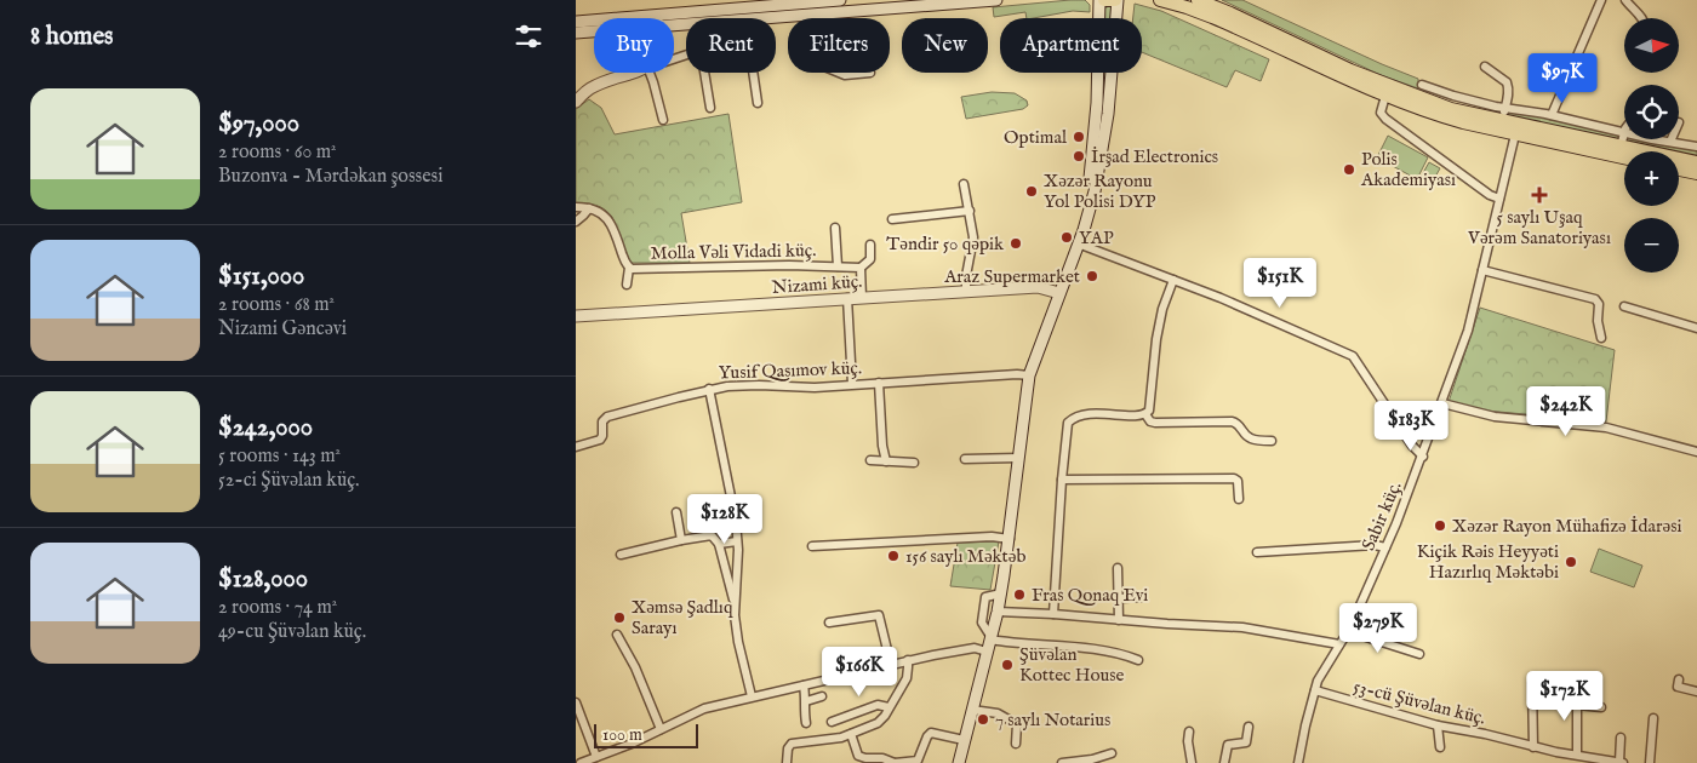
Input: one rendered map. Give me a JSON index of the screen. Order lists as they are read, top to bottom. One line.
{"streets":{"main road":["Nizami küç."],"street":["Molla Vəli Vidadi küç.","Yusif Qasımov küç.","Sabir küç.","53-cü Şüvəlan küç."]},"crossings":[["Sabir küç.","53-cü Şüvəlan küç."]],"places":{"other":["Optimal","İrşad Electronics","Polis Akademiyası","Xəzər Rayonu Yol Polisi DYP","YAP","Təndir 50 qəpik","Araz Supermarket","Xəzər Rayon Mühafizə İdarəsi","156 saylı Məktəb","Kiçik Rəis Heyyəti Hazırlıq Məktəbi","Fras Qonaq Evi","Xəmsə Şadlıq Sarayı","Şüvəlan Kottec House","7 saylı Notarius"],"health":["5 saylı Uşaq Vərəm Sanatoriyası"]},"scale_bar":"100 m","north":"right","page":{"heading":"8 homes","map_buttons":["+","−"],"chip":["Buy","Rent","Filters","New","Apartment"],"price":["$97K","$151K","$242K","$183K","$128K","$279K","$166K","$172K"],"list":[{"name":"$97,000","note":"2 rooms · 60 m² · Buzonva - Mərdəkan şossesi"},{"name":"$151,000","note":"2 rooms · 68 m² · Nizami Gəncəvi"},{"name":"$242,000","note":"5 rooms · 143 m² · 52-ci Şüvəlan küç."},{"name":"$128,000","note":"2 rooms · 74 m² · 49-cu Şüvəlan küç."}],"scale":"100 m"}}
